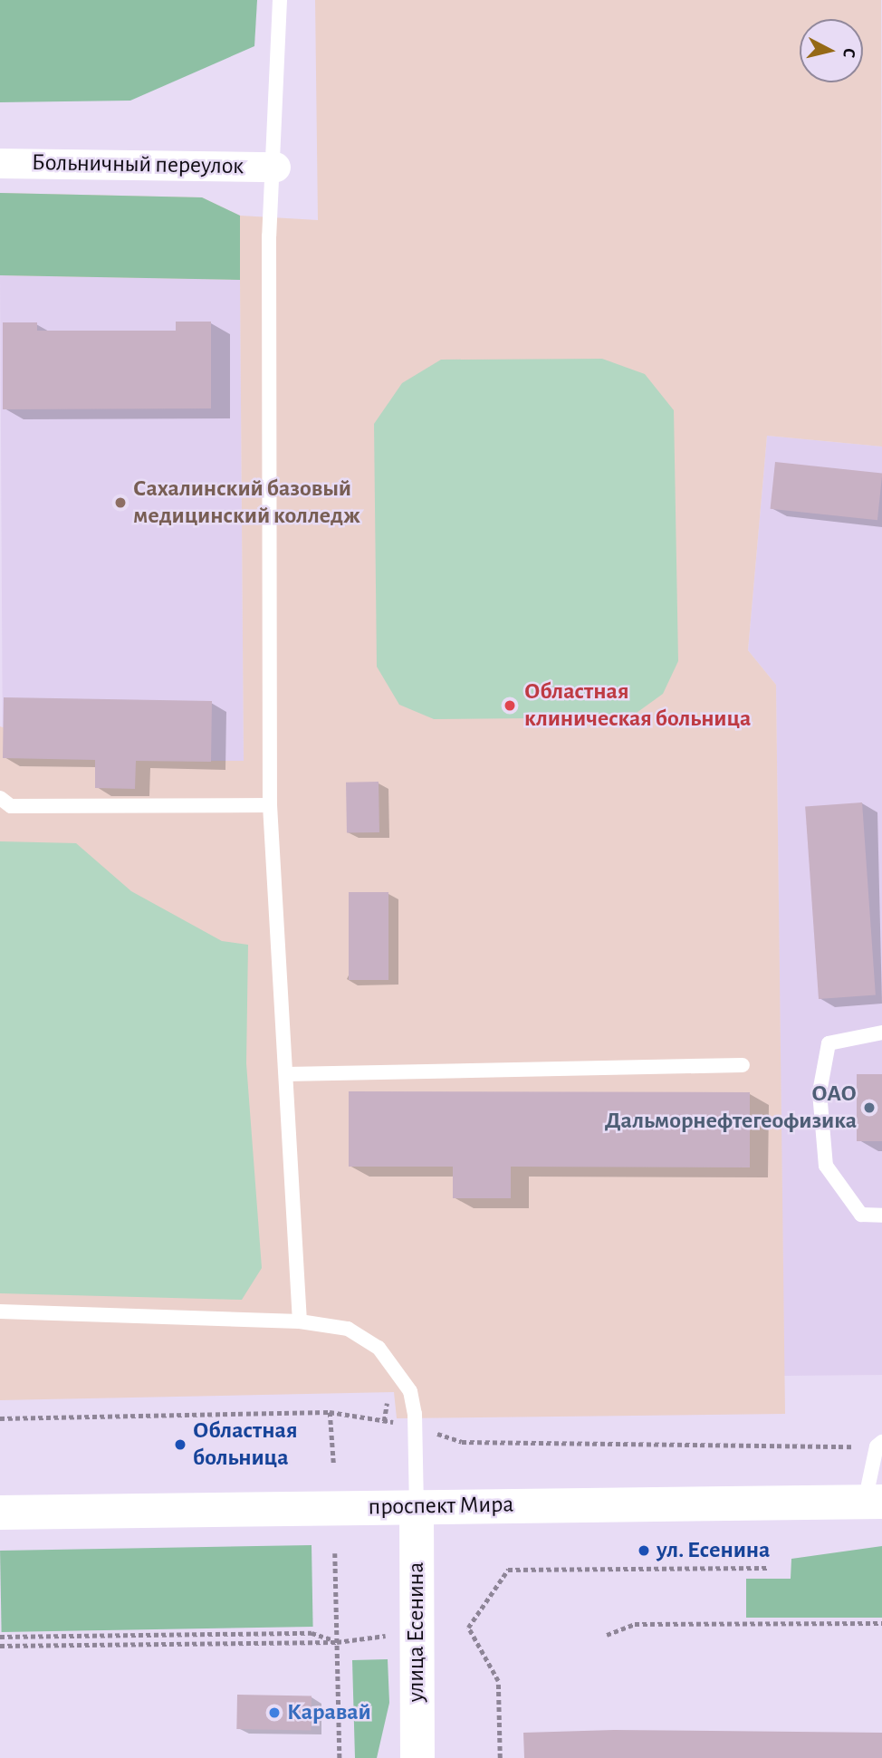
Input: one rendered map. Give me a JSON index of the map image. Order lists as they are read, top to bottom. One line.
{"streets":{"main road":["проспект Мира","улица Есенина"],"street":["Больничный переулок"]},"crossings":[["проспект Мира","улица Есенина"]],"places":["Сахалинский базовый медицинский колледж","Областная клиническая больница","ОАО Дальморнефтегеофизика","Областная больница","ул. Есенина","Каравай"],"north":"right"}
